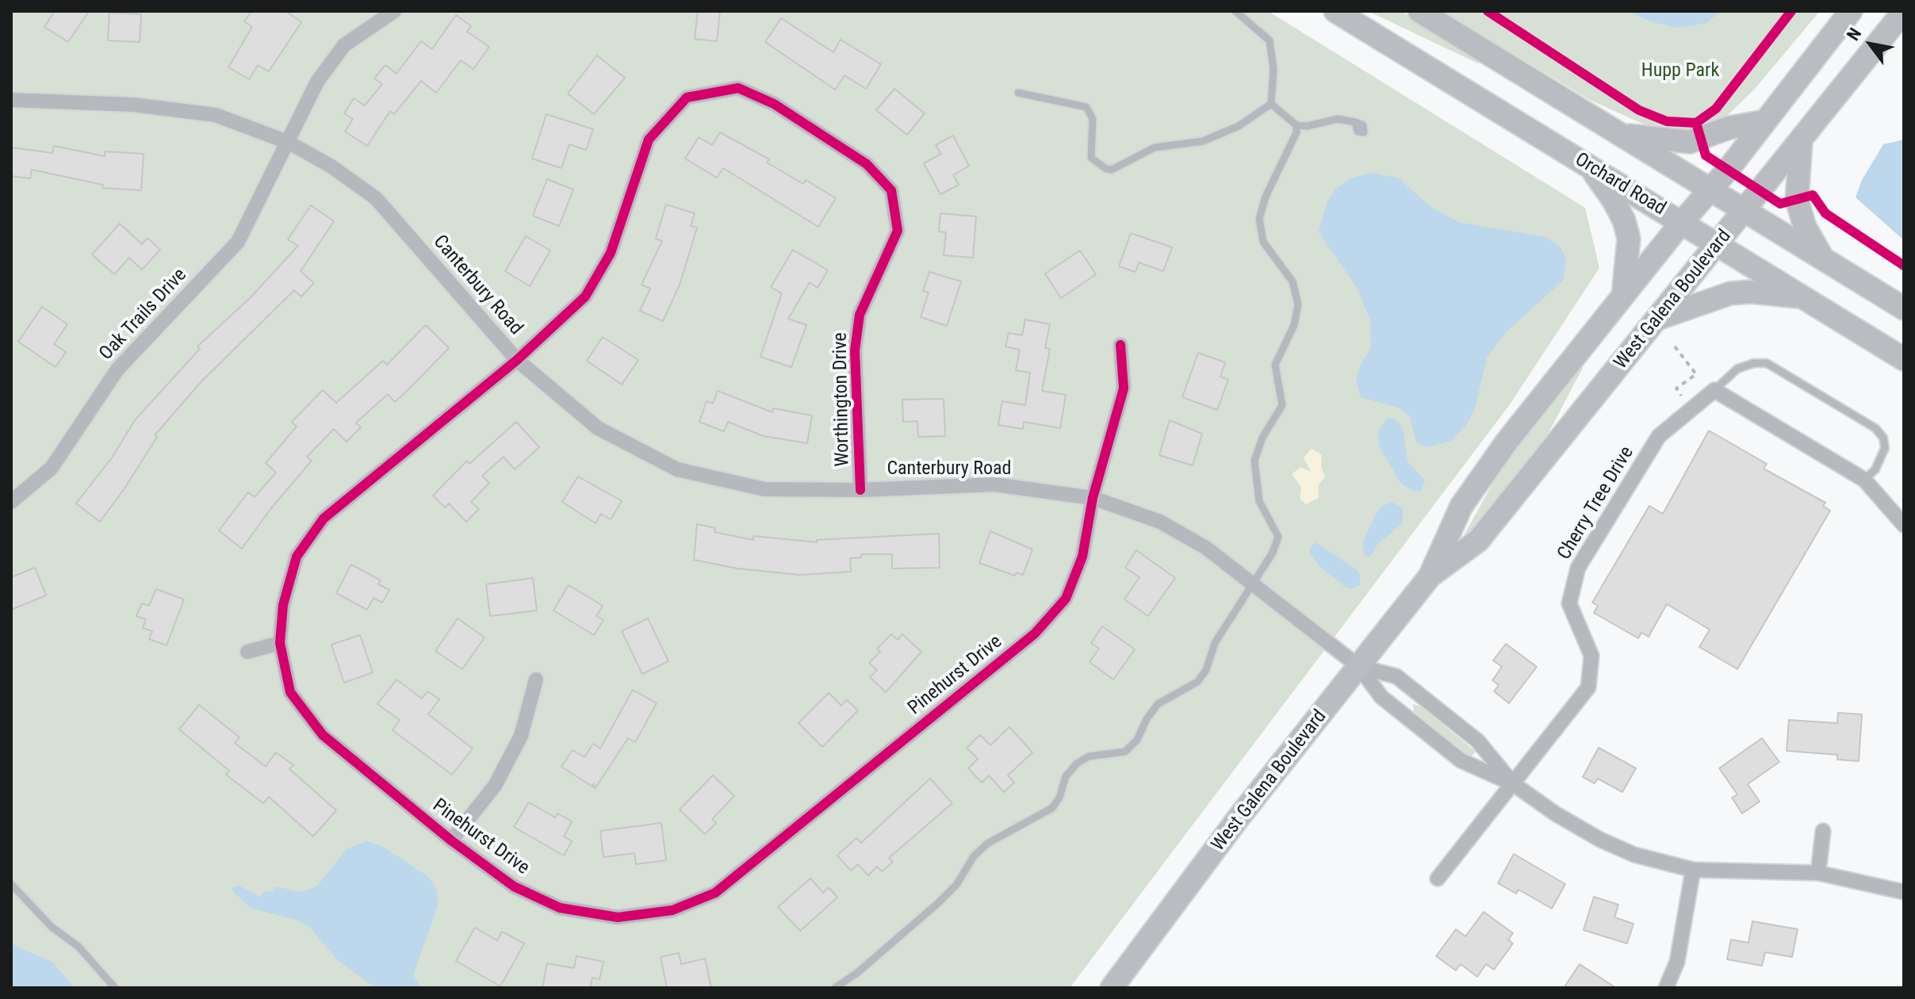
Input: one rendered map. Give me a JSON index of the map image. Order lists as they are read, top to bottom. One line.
{"streets":{"main road":["Orchard Road","West Galena Boulevard"],"street":["Canterbury Road","Oak Trails Drive","Worthington Drive","Cherry Tree Drive","Pinehurst Drive"]},"crossings":[["Orchard Road","West Galena Boulevard"],["Canterbury Road","West Galena Boulevard"],["Canterbury Road","Oak Trails Drive"],["Canterbury Road","Worthington Drive"],["Canterbury Road","Pinehurst Drive"],["Worthington Drive","Pinehurst Drive"]],"parks":["Hupp Park"],"north":"top left"}
